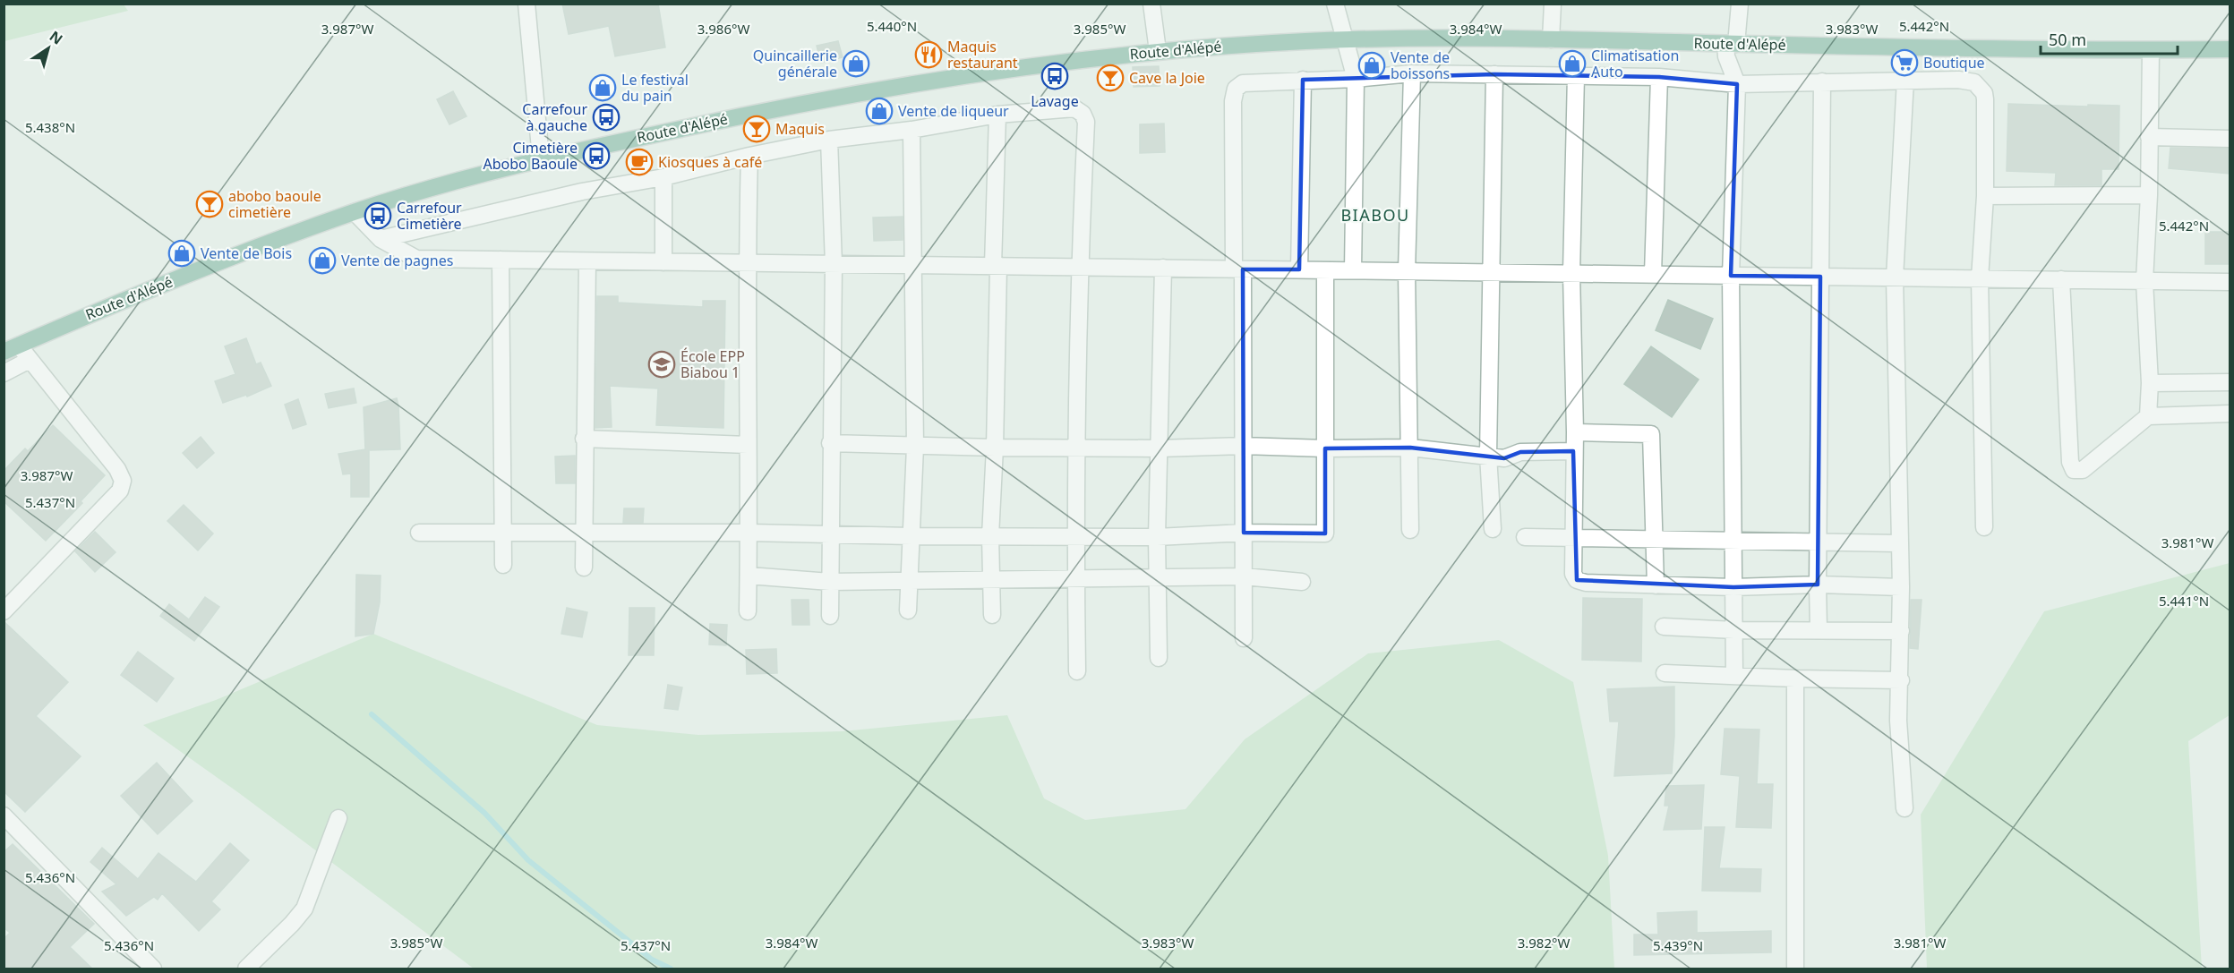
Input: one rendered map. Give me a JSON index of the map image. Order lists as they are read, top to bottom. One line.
{"streets":{"main road":["Route d'Alépé"]},"districts":["BIABOU"],"places":{"restaurant":["Maquis restaurant"],"supermarket":["Boutique"],"shop":["Quincaillerie générale","Climatisation Auto","Vente de boissons","Le festival du pain","Vente de liqueur","Vente de Bois","Vente de pagnes"],"bus stop":["Lavage","Carrefour à gauche","Cimetière Abobo Baoule","Carrefour Cimetière"],"bar":["Cave la Joie","Maquis","abobo baoule cimetière"],"cafe":["Kiosques à café"],"school or university":["École EPP Biabou 1"]},"scale_bar":"50 m","north":"top right","coordinates":["5.442°N","5.440°N","3.986°W","3.985°W","3.984°W","3.983°W","3.987°W","5.438°N","5.437°N","3.981°W","5.441°N","5.436°N","3.982°W","5.439°N"]}
